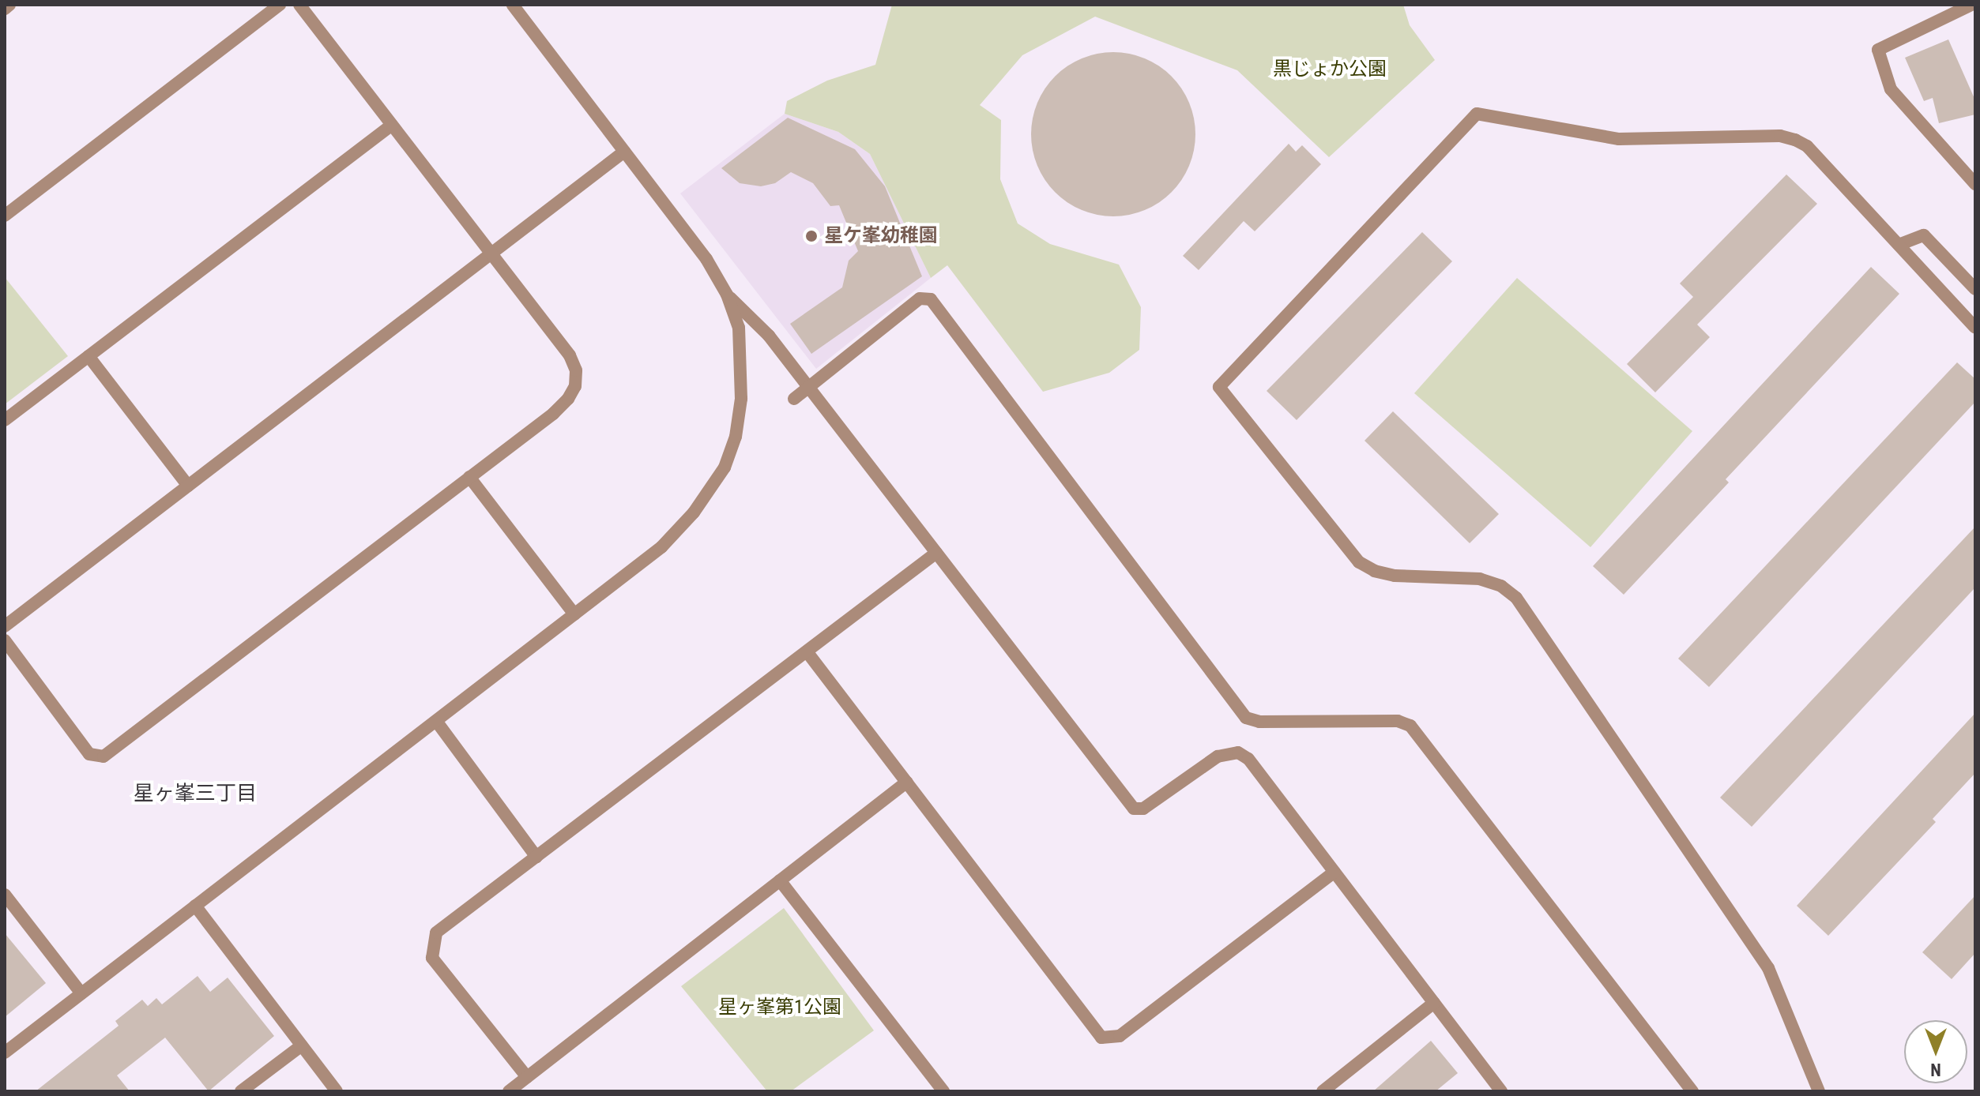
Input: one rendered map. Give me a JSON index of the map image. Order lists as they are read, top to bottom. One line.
{"districts":["星ヶ峯三丁目"],"parks":["黒じょか公園","星ヶ峯第1公園"],"places":["星ケ峯幼稚園"],"north":"bottom"}
